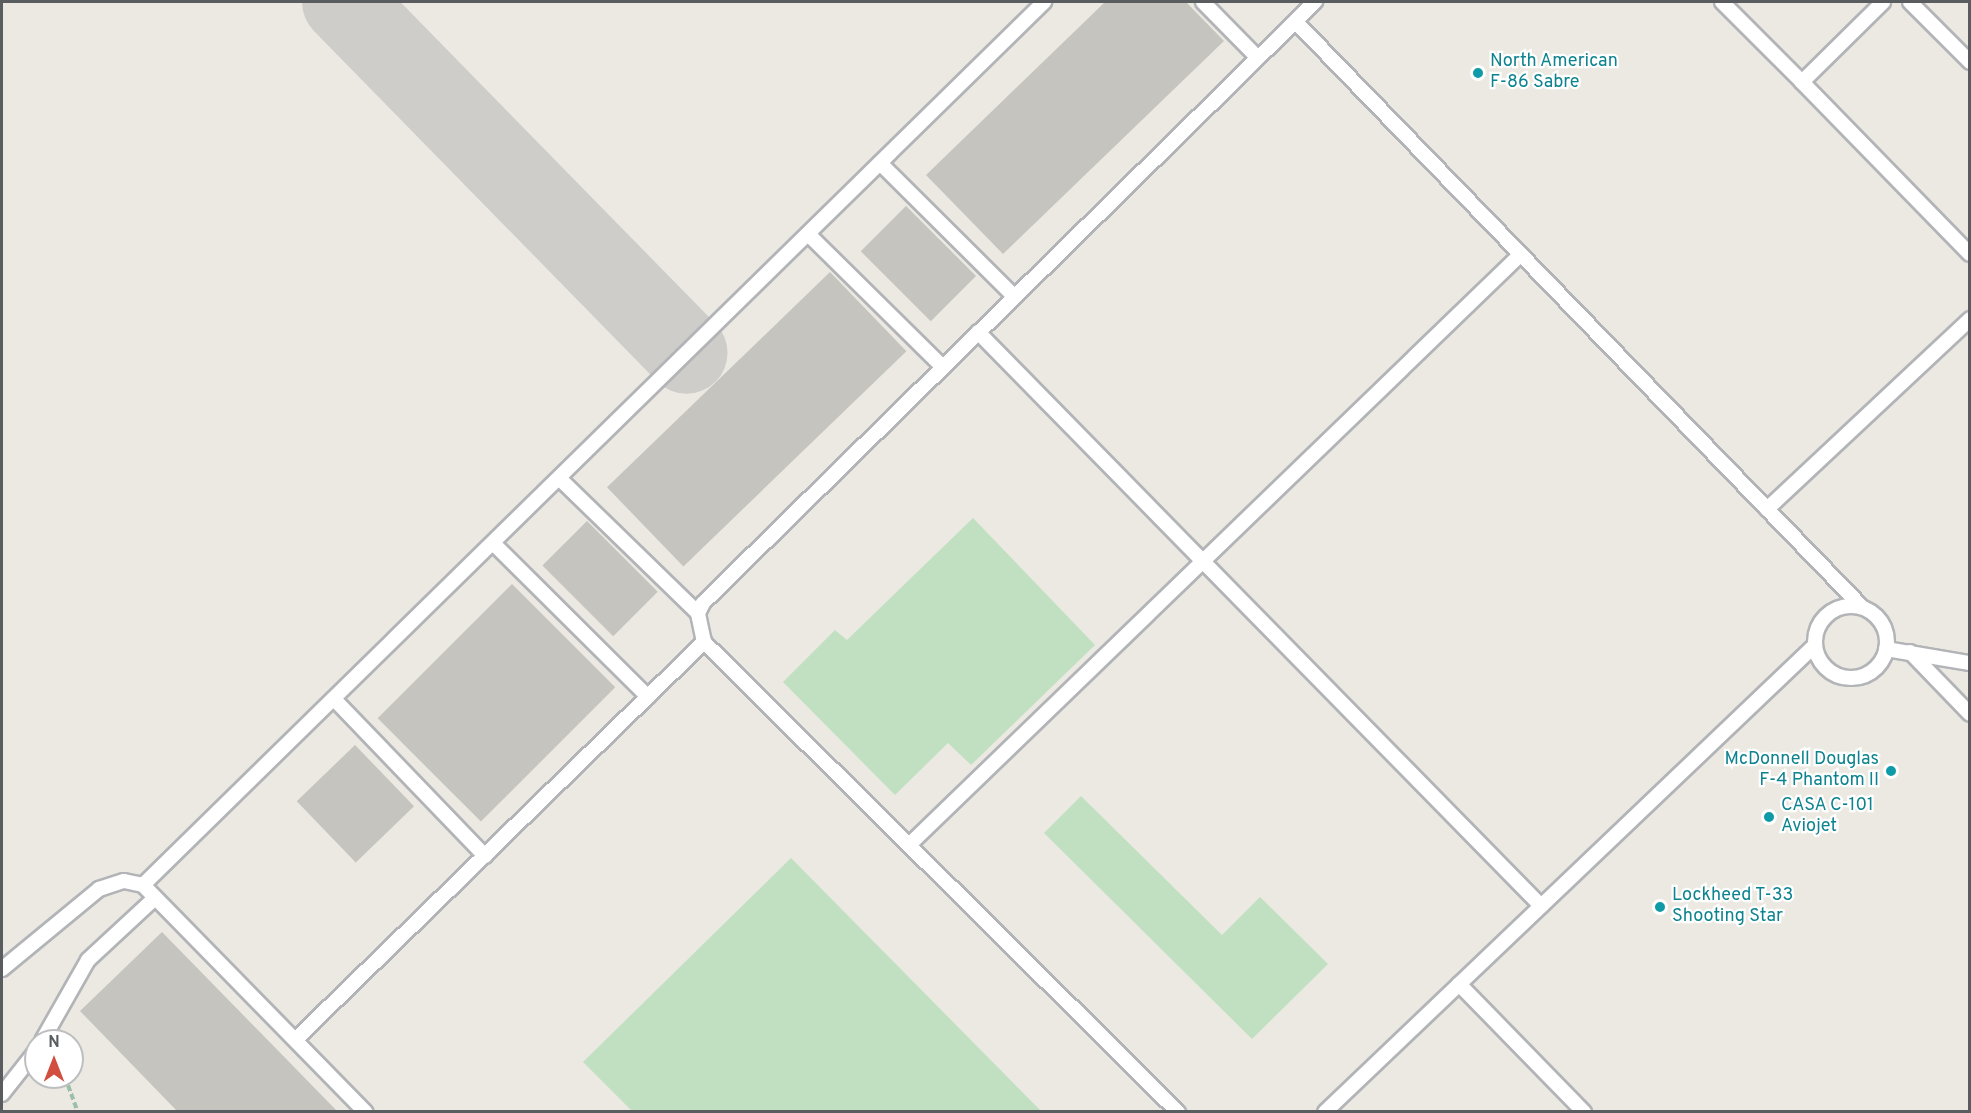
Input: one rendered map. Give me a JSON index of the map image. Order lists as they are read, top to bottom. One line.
{"places":["North American F-86 Sabre","McDonnell Douglas F-4 Phantom II","CASA C-101 Aviojet","Lockheed T-33 Shooting Star"],"north":"top"}
